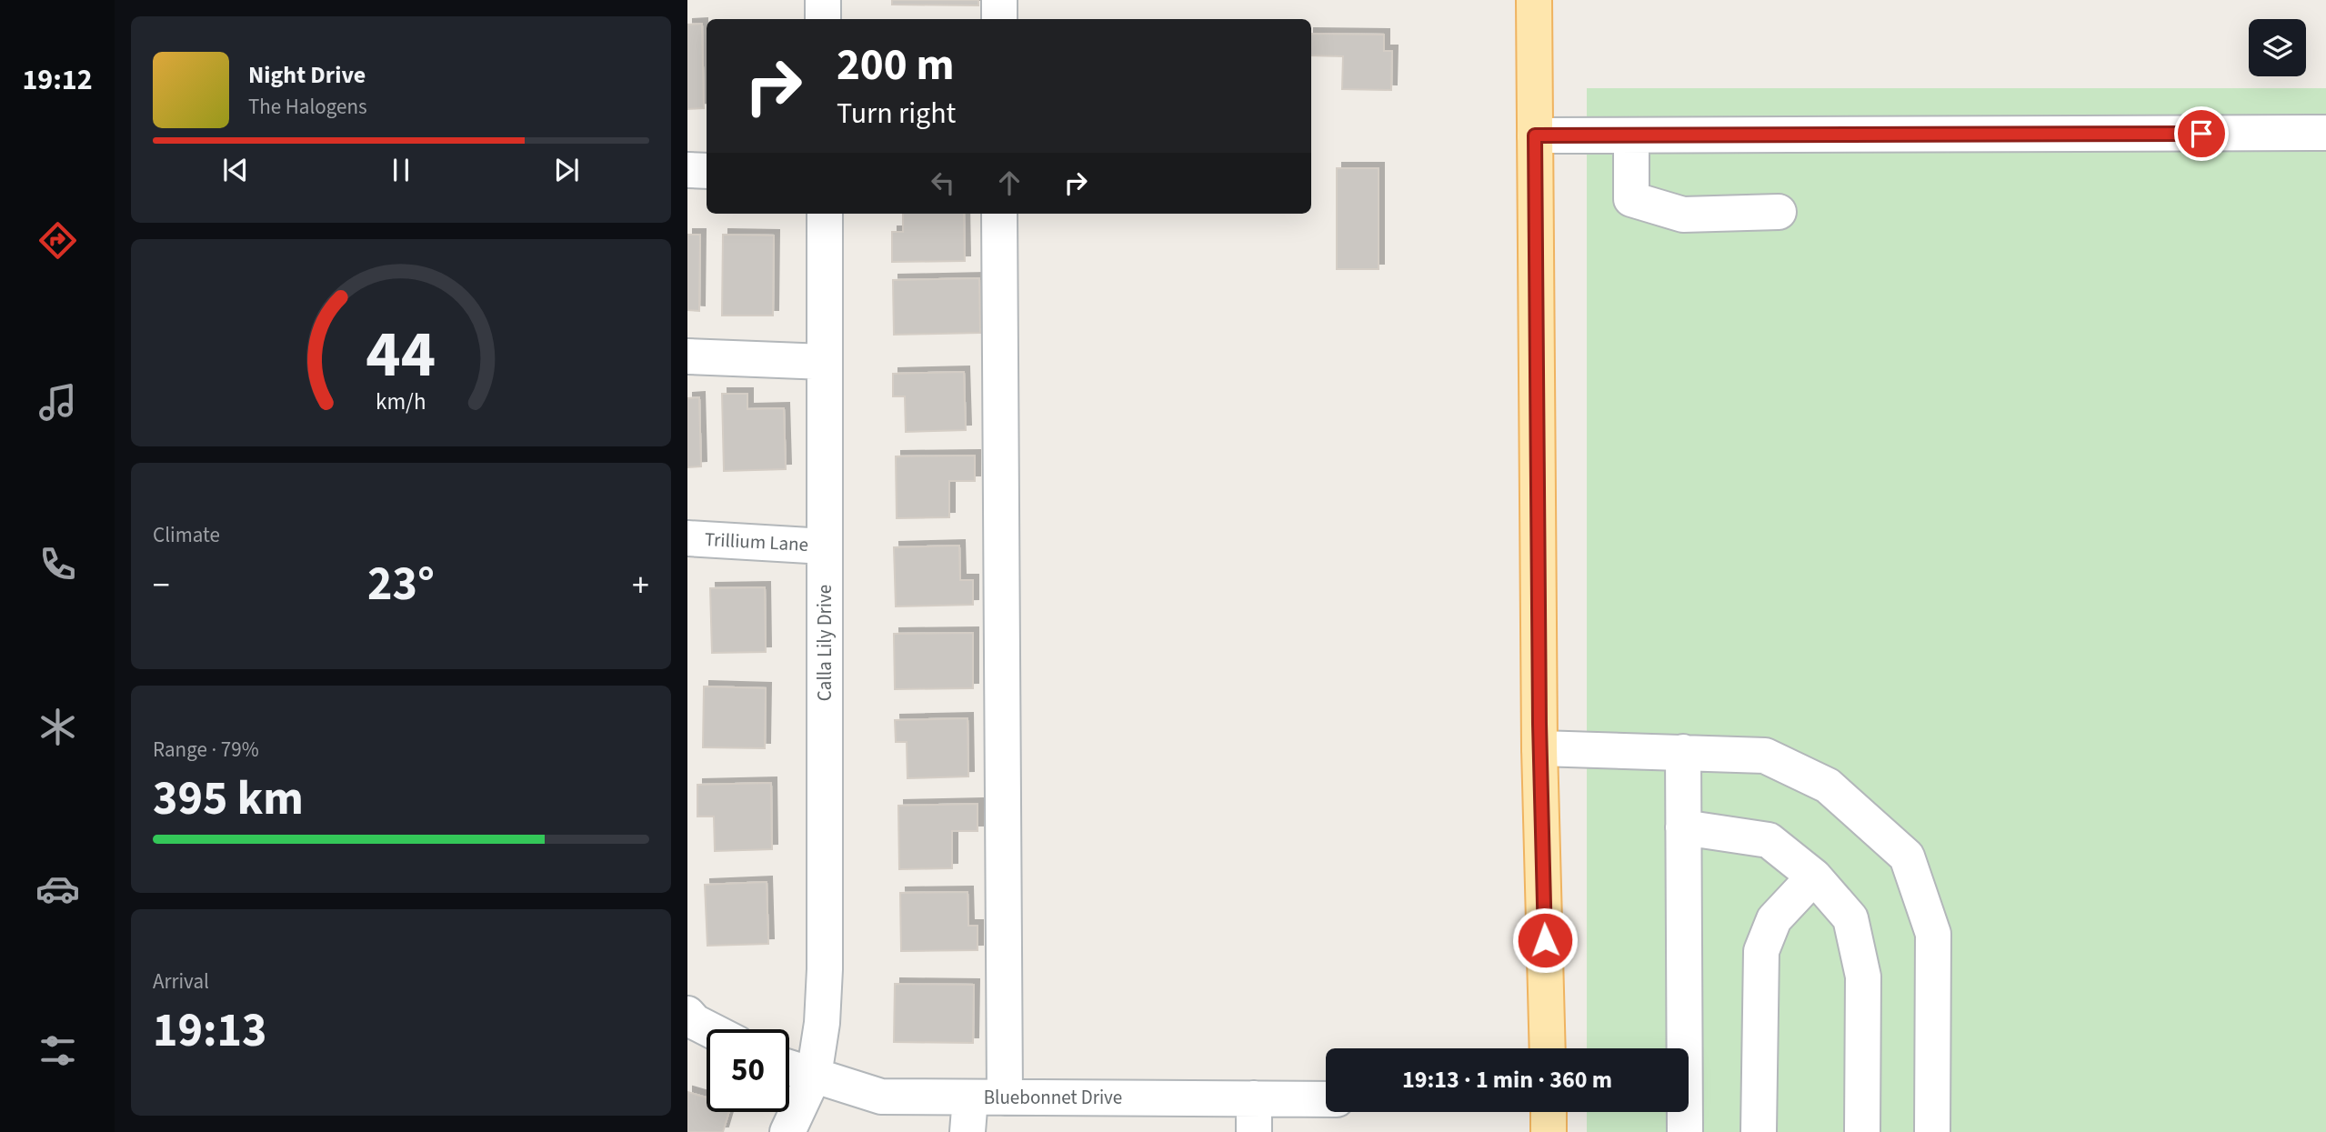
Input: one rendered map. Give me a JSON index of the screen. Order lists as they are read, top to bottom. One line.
{"streets":{"street":["Trillium Lane","Calla Lily Drive","Bluebonnet Drive"]},"crossings":[["Trillium Lane","Calla Lily Drive"],["Calla Lily Drive","Bluebonnet Drive"]],"page":{"tabs":"19:12","turn":["200 m","Turn right"],"song":["Night Drive","The Halogens"],"tile":["Climate",["Range · 79%","395 km"],["Arrival","19:13"]],"heat":["−","23°","+"],"limit":"50","trip":"19:13 · 1 min · 360 m","gauge":["44","km/h"]}}
